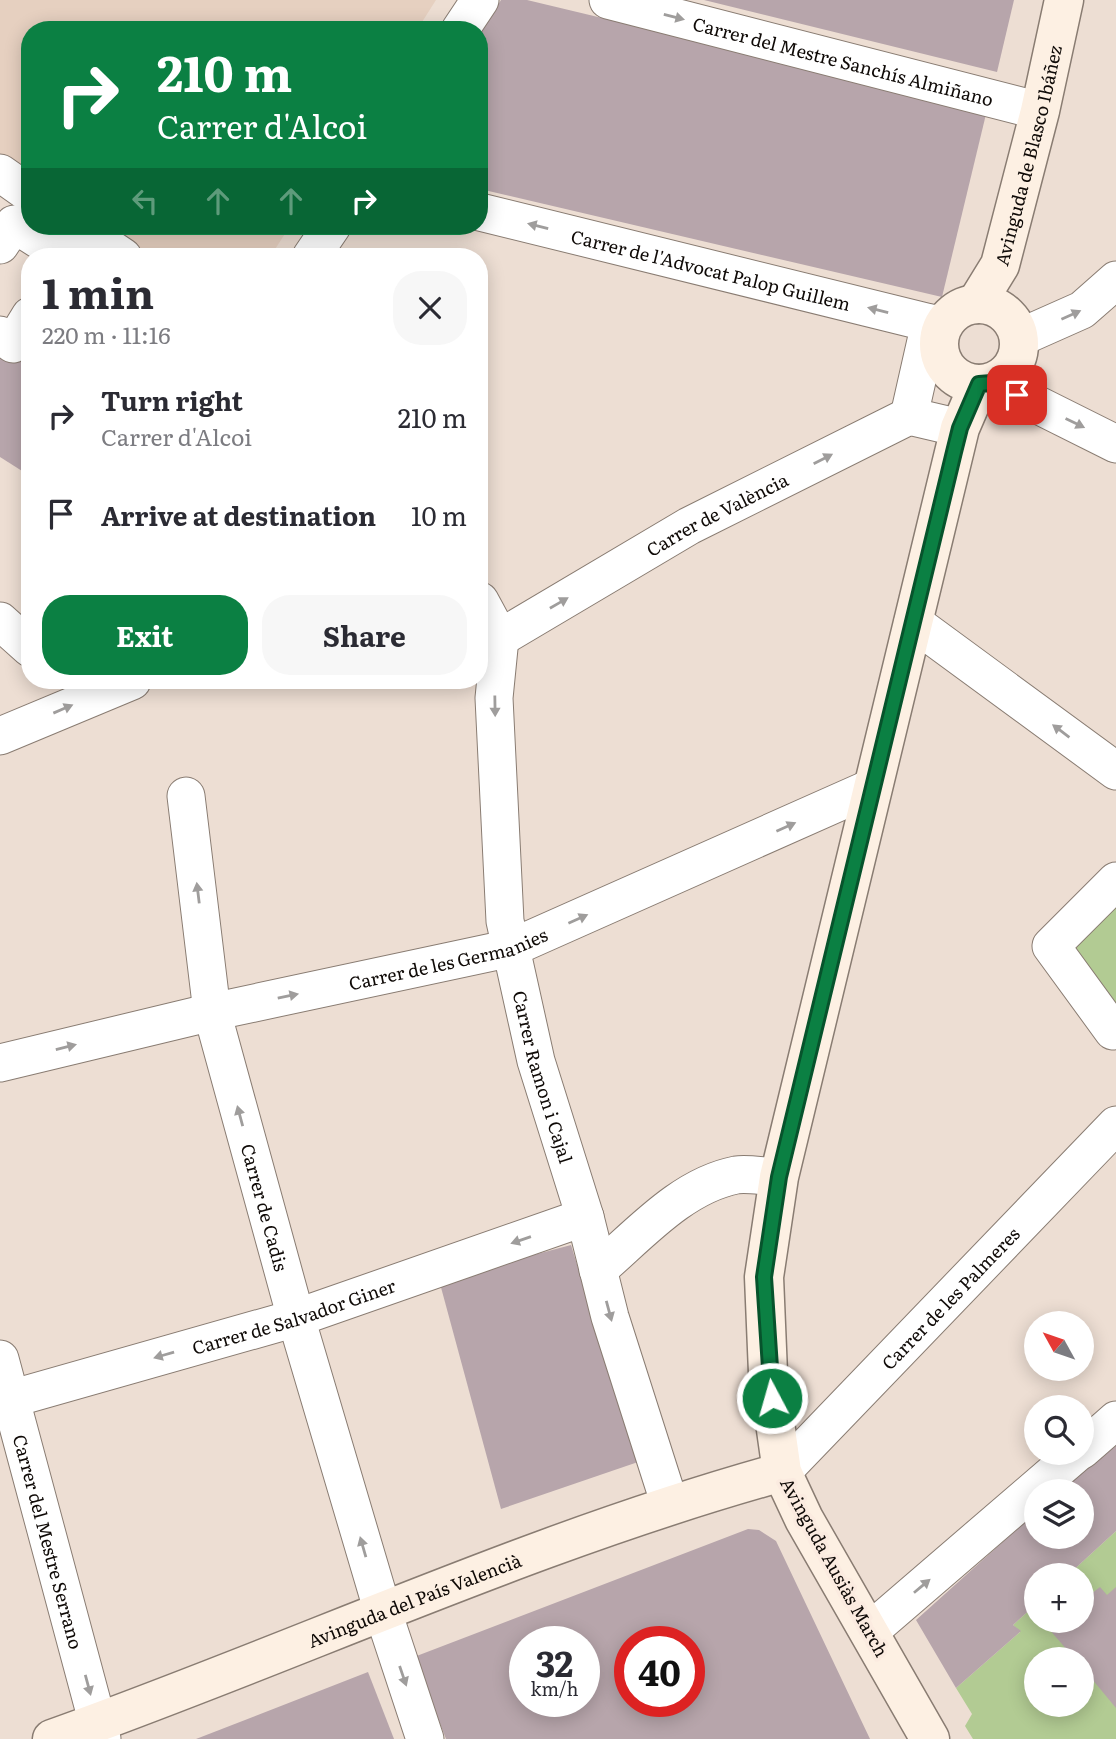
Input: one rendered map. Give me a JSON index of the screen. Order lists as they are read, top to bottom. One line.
{"streets":{"street":["Carrer del Mestre Sanchís Almiñano","Avinguda de Blasco Ibáñez","Carrer de l'Advocat Palop Guillem","Carrer de València","Carrer de les Germanies","Carrer Ramon i Cajal","Carrer de Cadis","Carrer de les Palmeres","Carrer de Salvador Giner","Carrer del Mestre Serrano","Avinguda Ausiàs March","Avinguda del País Valencià"]},"crossings":[["Carrer del Mestre Sanchís Almiñano","Avinguda de Blasco Ibáñez"],["Avinguda de Blasco Ibáñez","Carrer de l'Advocat Palop Guillem"],["Avinguda de Blasco Ibáñez","Avinguda Ausiàs March"],["Carrer de l'Advocat Palop Guillem","Avinguda Ausiàs March"],["Carrer de València","Carrer Ramon i Cajal"],["Carrer de les Germanies","Carrer Ramon i Cajal"],["Carrer de les Germanies","Carrer de Cadis"],["Carrer de les Germanies","Avinguda Ausiàs March"],["Carrer Ramon i Cajal","Carrer de Salvador Giner"],["Carrer Ramon i Cajal","Avinguda del País Valencià"],["Carrer de Cadis","Carrer de Salvador Giner"],["Carrer de Cadis","Avinguda del País Valencià"],["Carrer de les Palmeres","Avinguda Ausiàs March"],["Carrer de les Palmeres","Avinguda del País Valencià"],["Carrer de Salvador Giner","Carrer del Mestre Serrano"],["Carrer del Mestre Serrano","Avinguda del País Valencià"],["Avinguda Ausiàs March","Avinguda del País Valencià"]],"one_way":["Carrer del Mestre Sanchís Almiñano","Carrer de l'Advocat Palop Guillem","Carrer de València","Carrer de les Germanies","Carrer Ramon i Cajal","Carrer de Salvador Giner","Carrer del Mestre Serrano"],"north":"top left","page":{"turn":["210 m","Carrer d'Alcoi"],"heading":["1 min","220 m · 11:16"],"list":[{"name":"Turn right","note":"Carrer d'Alcoi","value":"210 m"},{"name":"Arrive at destination","value":"10 m"}],"buttons":["Exit","Share"],"map_buttons":["+","−"],"speed":"32 km/h","limit":"40"}}
